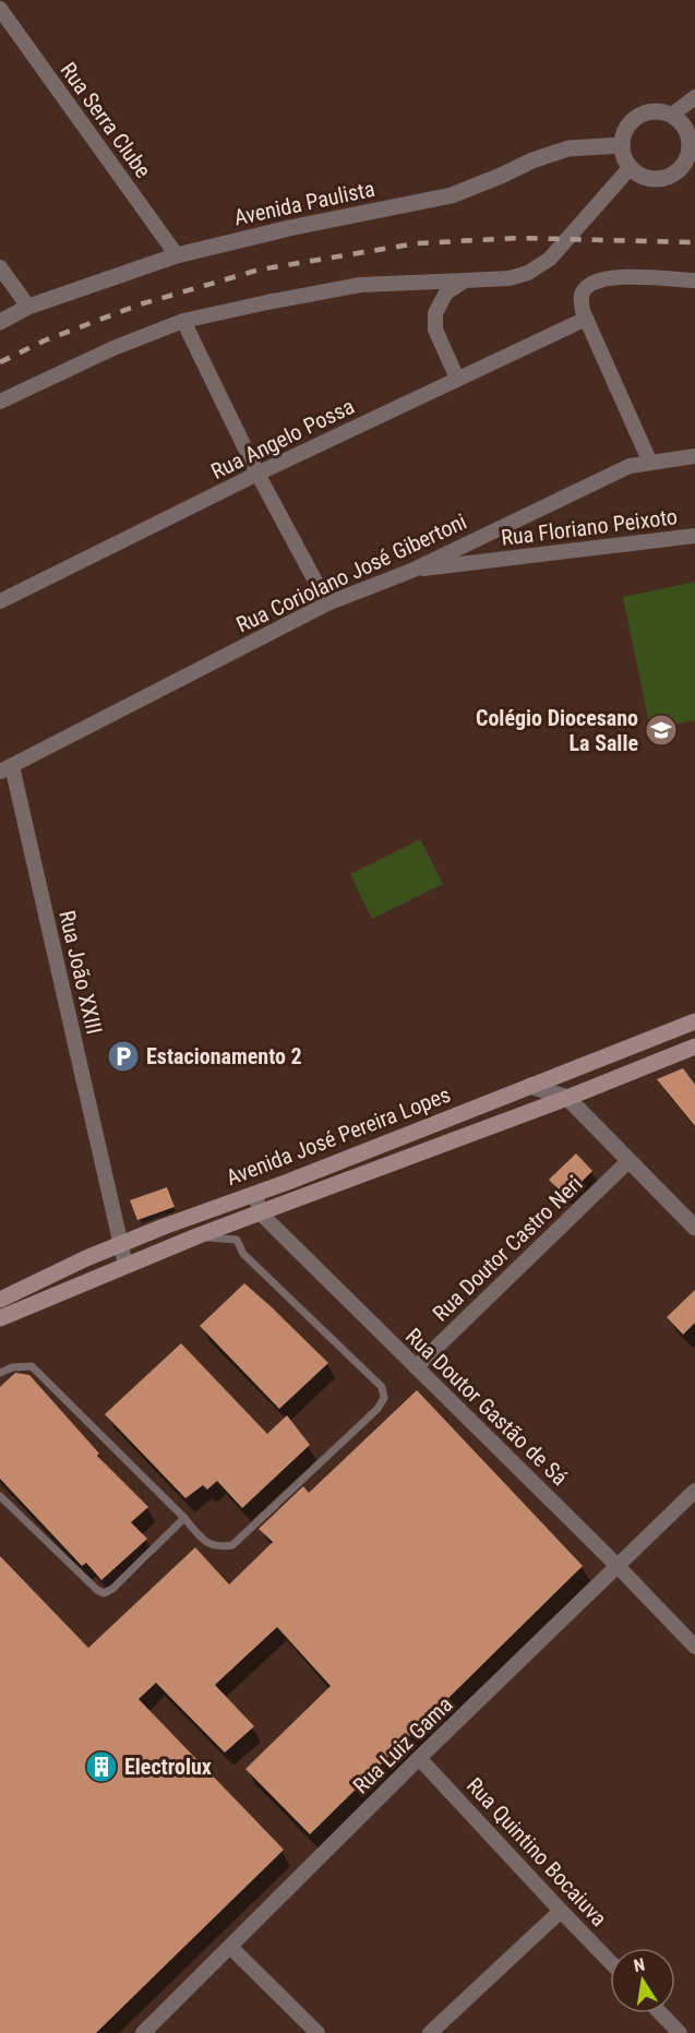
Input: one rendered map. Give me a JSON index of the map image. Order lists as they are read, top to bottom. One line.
{"streets":{"main road":["Avenida José Pereira Lopes"],"street":["Rua Serra Clube","Avenida Paulista","Rua Angelo Possa","Rua Floriano Peixoto","Rua Coriolano José Gibertoni","Rua João XXIII","Rua Doutor Castro Neri","Rua Doutor Gastão de Sá","Rua Luiz Gama","Rua Quintino Bocaiuva"]},"crossings":[["Rua Serra Clube","Avenida Paulista"],["Rua Floriano Peixoto","Rua Coriolano José Gibertoni"],["Rua Coriolano José Gibertoni","Rua João XXIII"],["Rua João XXIII","Avenida José Pereira Lopes"],["Avenida José Pereira Lopes","Rua Doutor Gastão de Sá"],["Rua Doutor Castro Neri","Rua Doutor Gastão de Sá"],["Rua Doutor Gastão de Sá","Rua Luiz Gama"],["Rua Luiz Gama","Rua Quintino Bocaiuva"]],"places":{"school or university":["Colégio Diocesano La Salle"],"parking":["Estacionamento 2"],"building":["Electrolux"]},"north":"top"}
